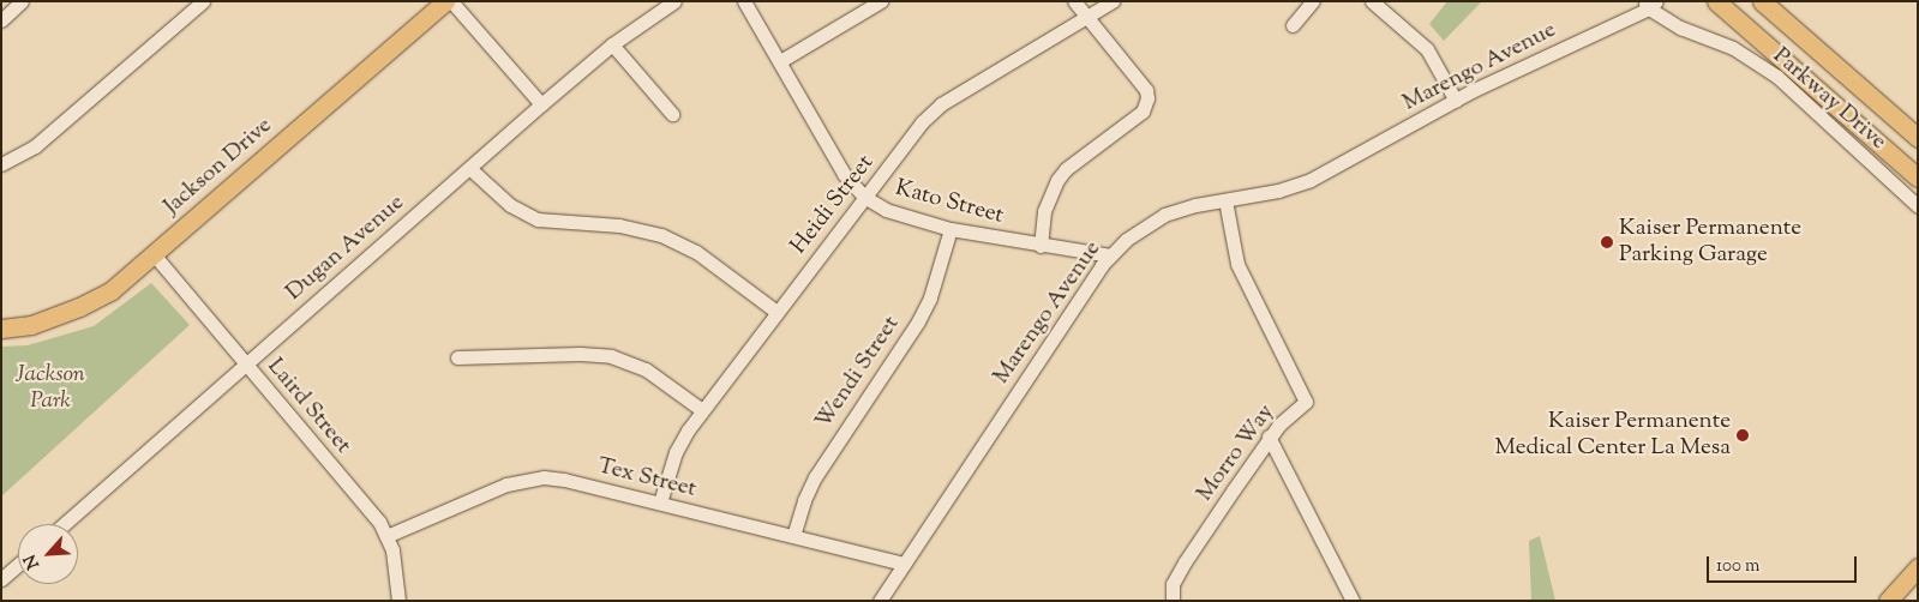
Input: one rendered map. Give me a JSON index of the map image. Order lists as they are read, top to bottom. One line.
{"streets":{"main road":["Jackson Drive"],"street":["Marengo Avenue","Parkway Drive","Kato Street","Heidi Street","Dugan Avenue","Wendi Street","Laird Street","Morro Way","Tex Street"]},"crossings":[["Marengo Avenue","Parkway Drive"],["Marengo Avenue","Kato Street"],["Marengo Avenue","Morro Way"],["Marengo Avenue","Tex Street"],["Jackson Drive","Laird Street"],["Kato Street","Heidi Street"],["Kato Street","Wendi Street"],["Heidi Street","Tex Street"],["Dugan Avenue","Laird Street"],["Wendi Street","Tex Street"],["Laird Street","Tex Street"]],"parks":["Jackson Park"],"places":["Kaiser Permanente Parking Garage","Kaiser Permanente Medical Center La Mesa"],"scale_bar":"100 m","north":"bottom left"}
